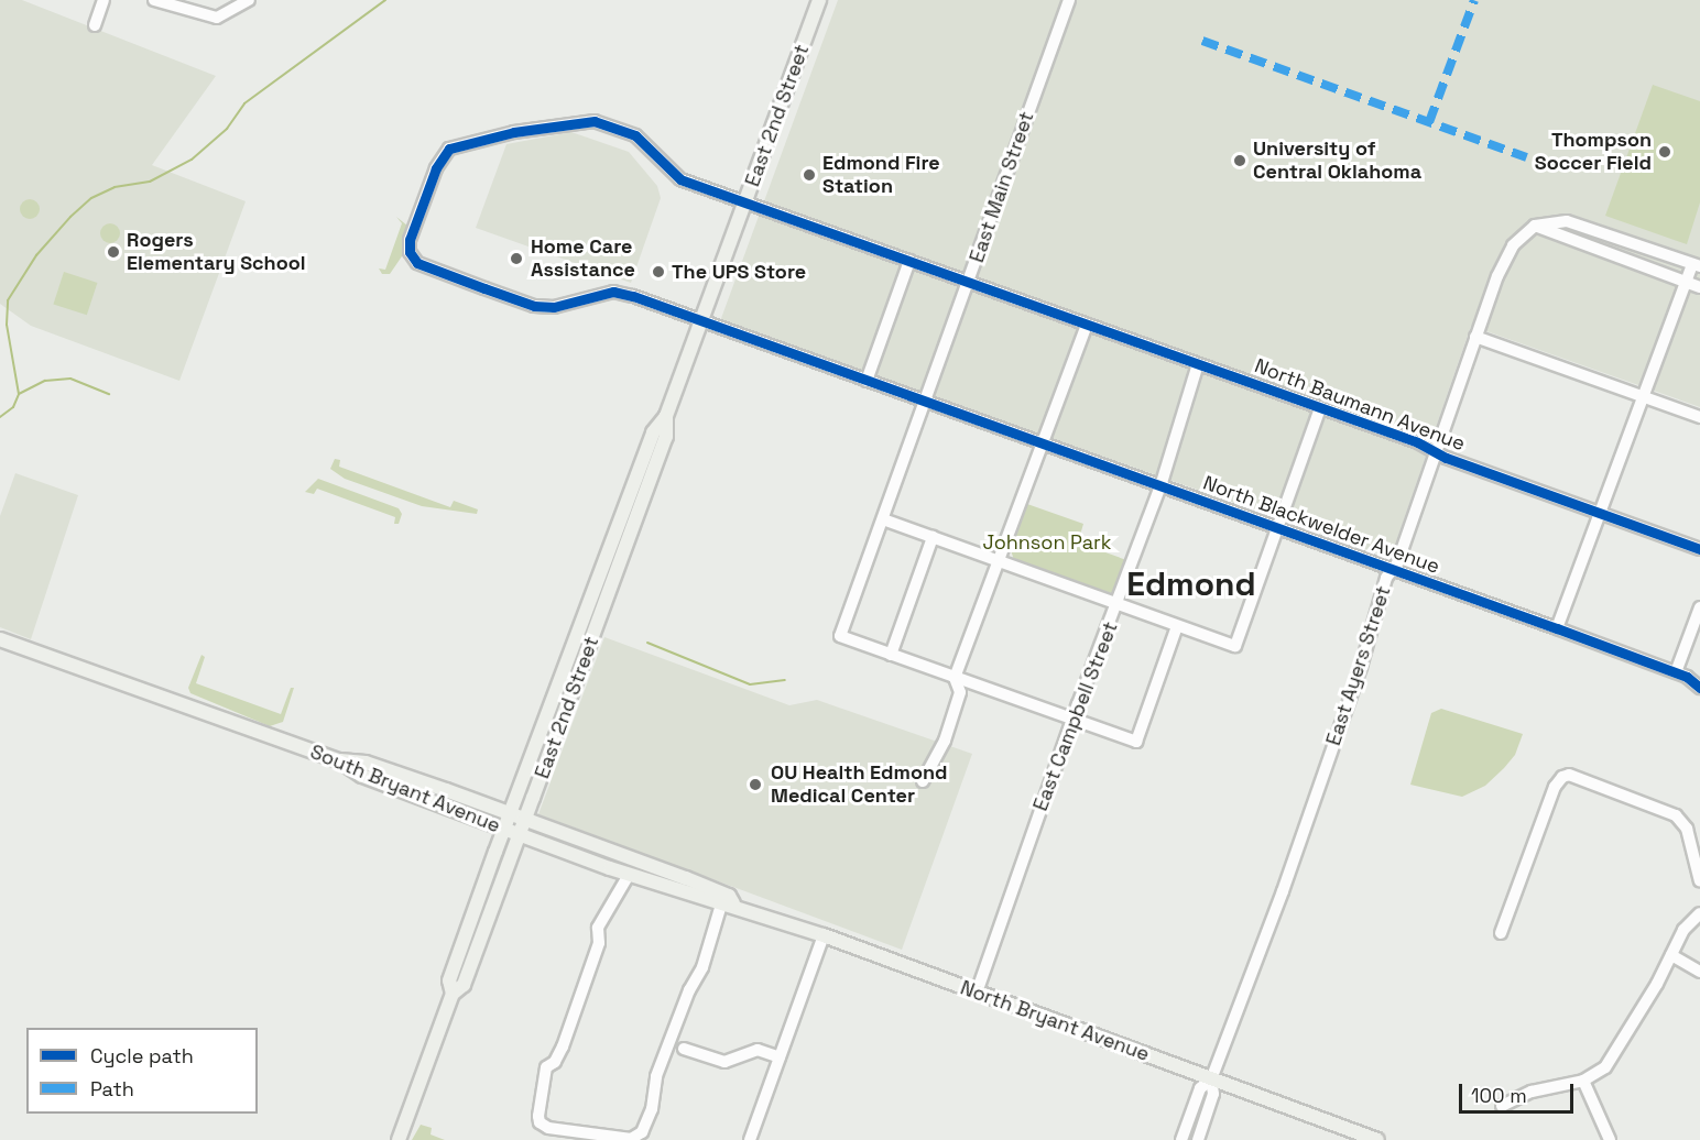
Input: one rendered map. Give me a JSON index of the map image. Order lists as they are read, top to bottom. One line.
{"streets":{"main road":["East 2nd Street","South Bryant Avenue","North Bryant Avenue"],"street":["East Main Street","North Baumann Avenue","North Blackwelder Avenue","East Ayers Street","East Campbell Street"]},"crossings":[["East 2nd Street","North Baumann Avenue"],["East 2nd Street","North Blackwelder Avenue"],["East 2nd Street","South Bryant Avenue"],["East Main Street","North Baumann Avenue"],["East Main Street","North Blackwelder Avenue"],["North Baumann Avenue","North Blackwelder Avenue"],["North Baumann Avenue","East Ayers Street"],["North Baumann Avenue","East Campbell Street"],["North Blackwelder Avenue","East Ayers Street"],["North Blackwelder Avenue","East Campbell Street"],["East Ayers Street","North Bryant Avenue"],["East Campbell Street","North Bryant Avenue"],["South Bryant Avenue","North Bryant Avenue"]],"districts":["Edmond"],"parks":["Johnson Park"],"places":["Thompson Soccer Field","University of Central Oklahoma","Edmond Fire Station","Rogers Elementary School","Home Care Assistance","The UPS Store","OU Health Edmond Medical Center"],"legend":["Cycle path","Path"],"scale_bar":"100 m"}
